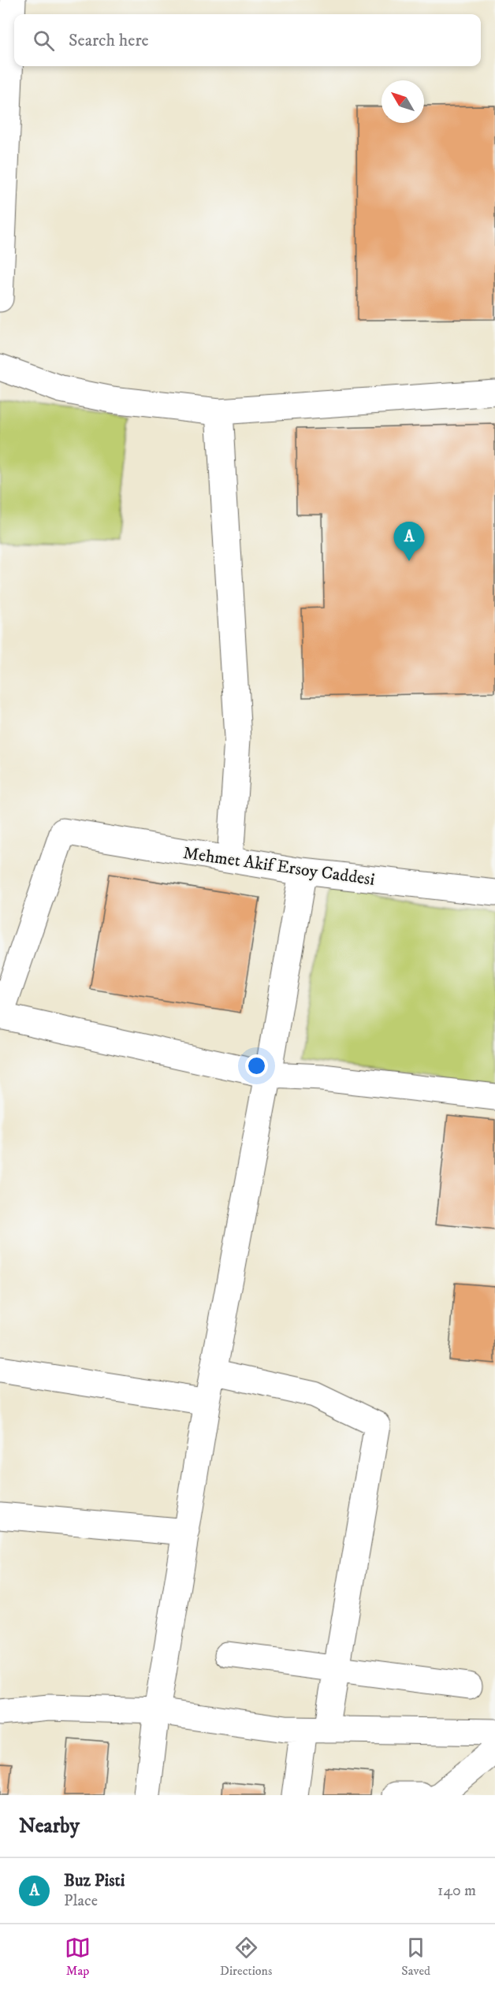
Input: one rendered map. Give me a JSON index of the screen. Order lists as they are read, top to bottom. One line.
{"streets":{"street":["Mehmet Akif Ersoy Caddesi"]},"north":"top left","page":{"search":"Search here","pins":"A","heading":"Nearby","list":[{"mark":"A","name":"Buz Pisti","note":"Place","value":"140 m"}],"nav":["Map","Directions","Saved"]}}
